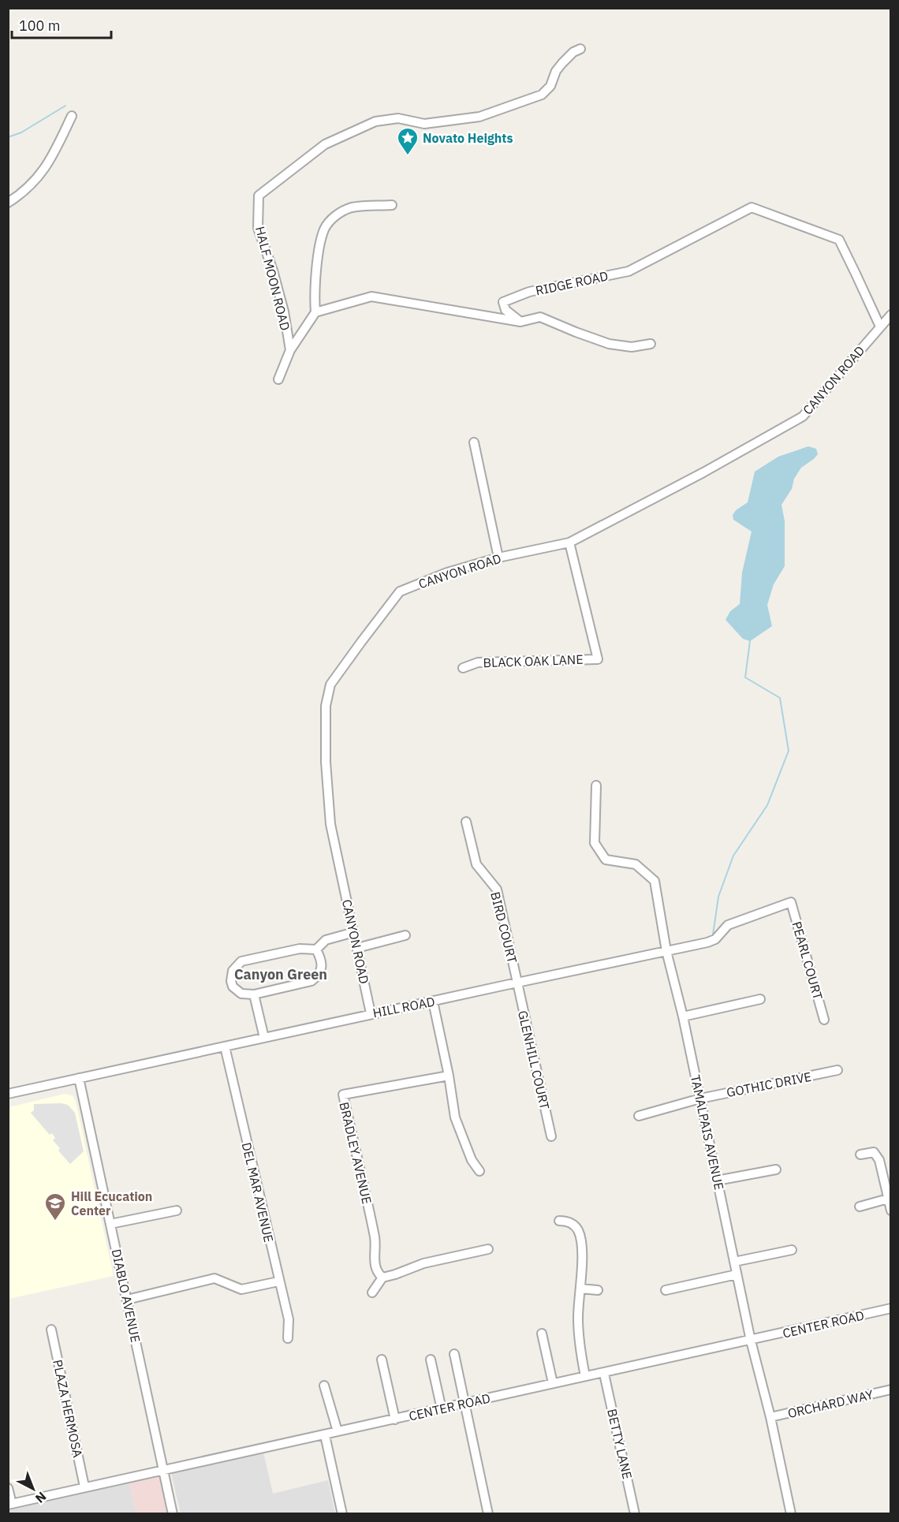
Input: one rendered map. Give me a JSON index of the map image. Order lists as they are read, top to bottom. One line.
{"streets":{"street":["HALF MOON ROAD","RIDGE ROAD","CANYON ROAD","BLACK OAK LANE","BIRD COURT","PEARL COURT","HILL ROAD","GLENHILL COURT","GOTHIC DRIVE","TAMALPAIS AVENUE","BRADLEY AVENUE","DEL MAR AVENUE","DIABLO AVENUE","CENTER ROAD","ORCHARD WAY","PLAZA HERMOSA","BETTY LANE"]},"crossings":[["RIDGE ROAD","CANYON ROAD"],["CANYON ROAD","BLACK OAK LANE"],["CANYON ROAD","HILL ROAD"],["BIRD COURT","HILL ROAD"],["BIRD COURT","GLENHILL COURT"],["PEARL COURT","HILL ROAD"],["HILL ROAD","GLENHILL COURT"],["HILL ROAD","TAMALPAIS AVENUE"],["HILL ROAD","DEL MAR AVENUE"],["HILL ROAD","DIABLO AVENUE"],["GOTHIC DRIVE","TAMALPAIS AVENUE"],["TAMALPAIS AVENUE","CENTER ROAD"],["TAMALPAIS AVENUE","ORCHARD WAY"],["DIABLO AVENUE","CENTER ROAD"],["CENTER ROAD","PLAZA HERMOSA"],["CENTER ROAD","BETTY LANE"]],"districts":["Canyon Green"],"places":{"place":["Novato Heights"],"school or university":["Hill Ecucation Center"]},"scale_bar":"100 m","north":"bottom right"}
